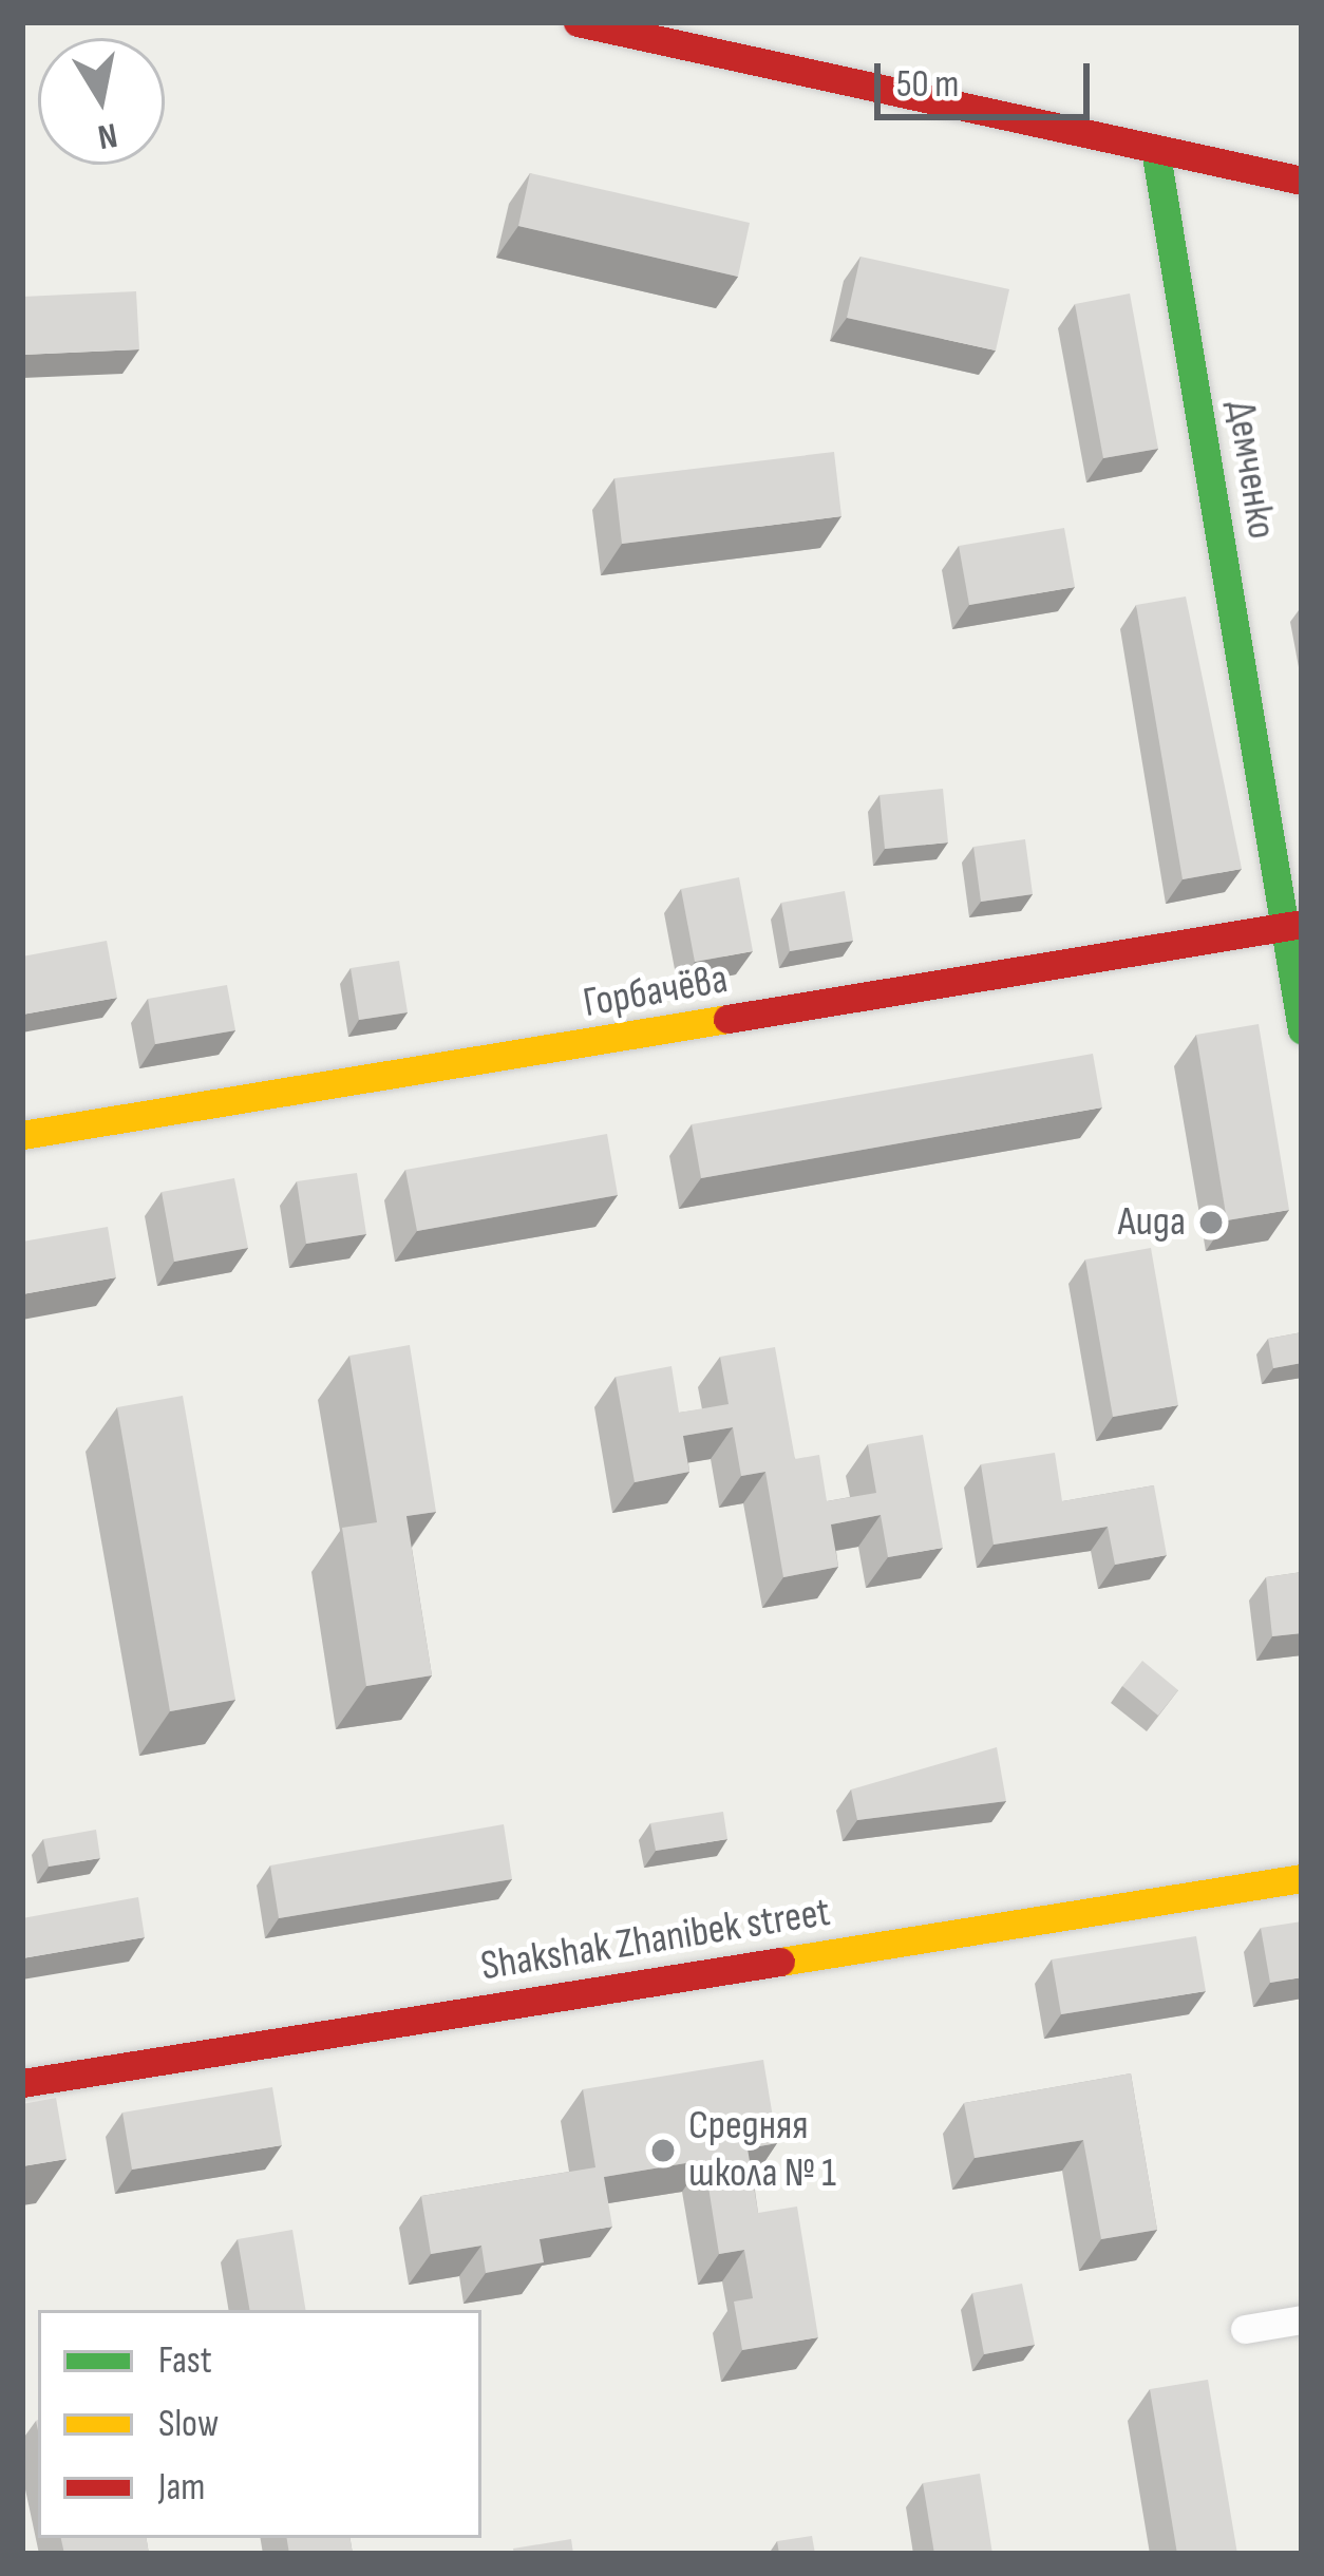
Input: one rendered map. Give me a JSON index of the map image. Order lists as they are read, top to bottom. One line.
{"streets":{"street":["Демченко","Горбачёва","Shakshak Zhanibek street"]},"crossings":[["Демченко","Горбачёва"]],"places":["Аида","Средняя школа № 1"],"legend":["Fast","Slow","Jam"],"scale_bar":"50 m","north":"bottom"}
